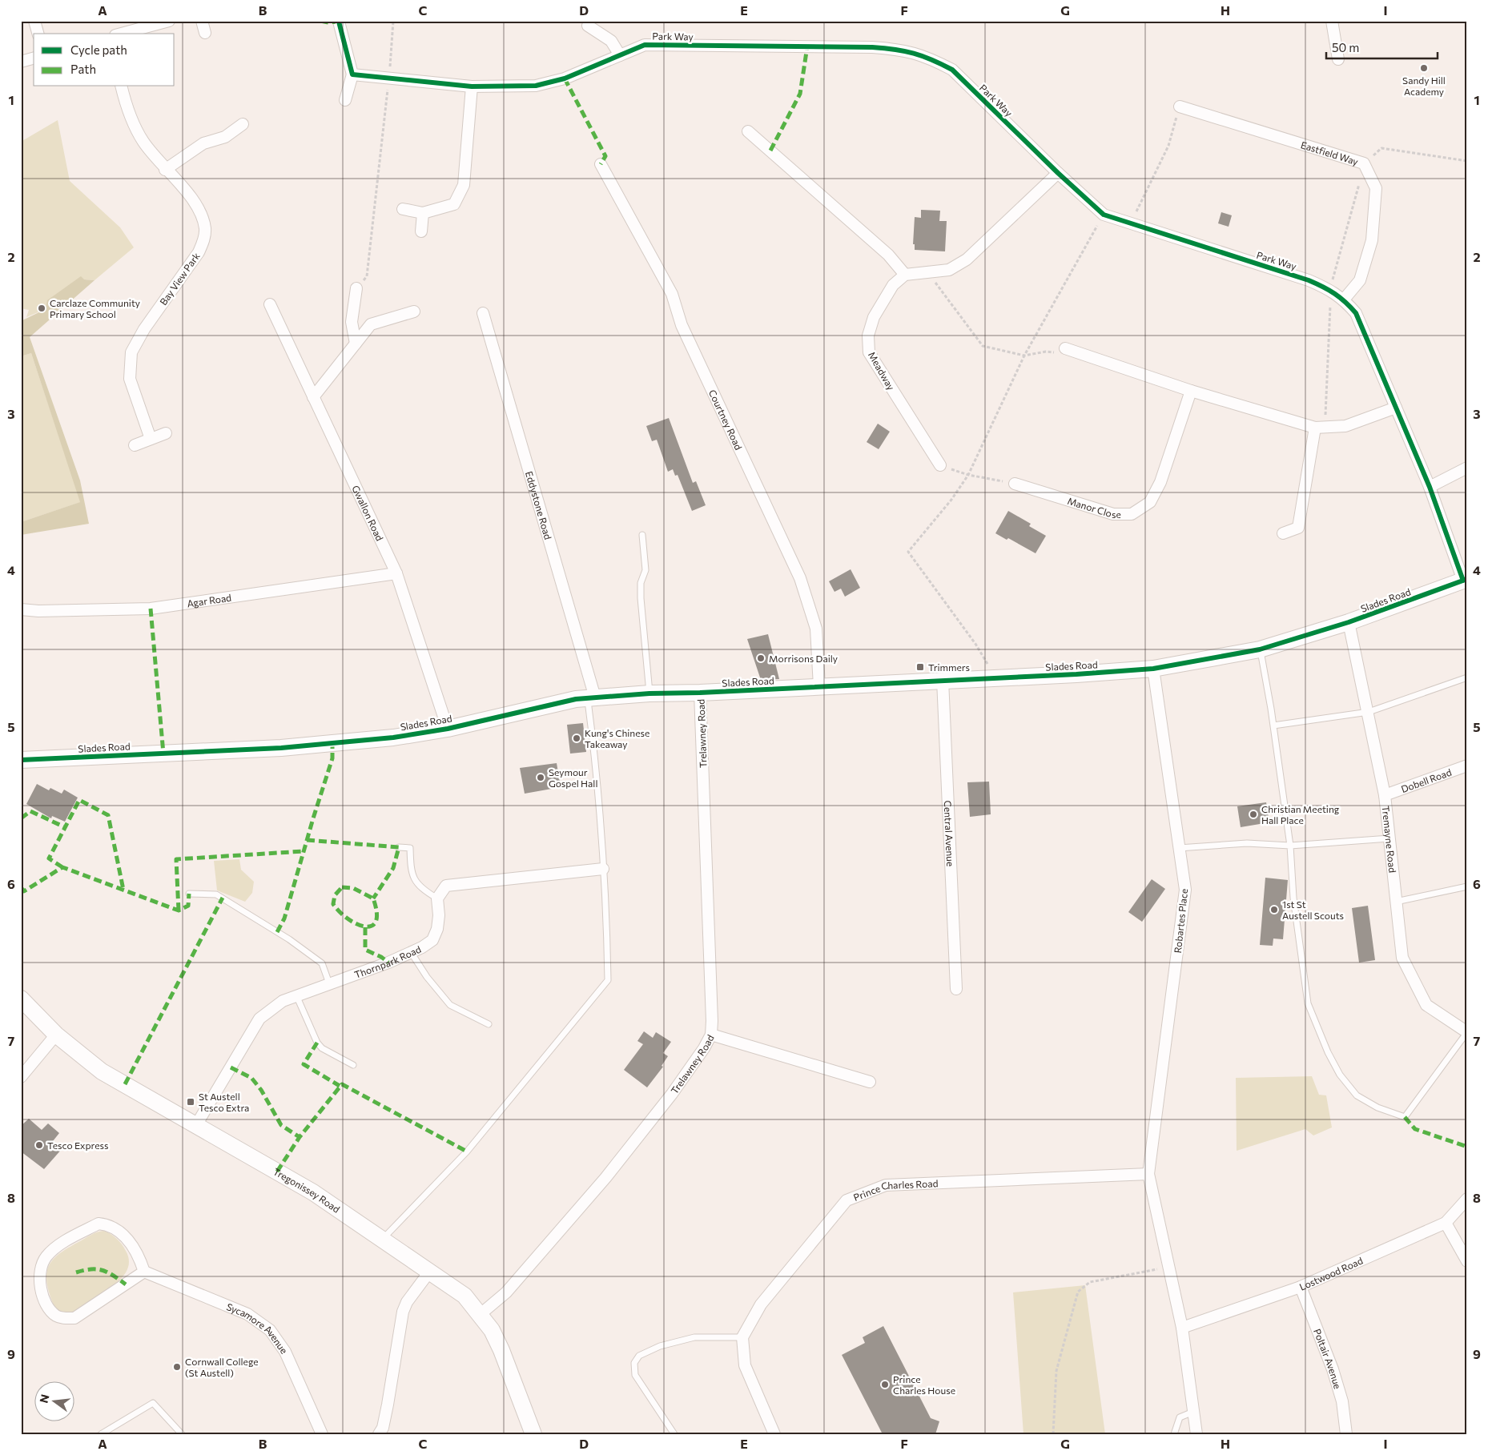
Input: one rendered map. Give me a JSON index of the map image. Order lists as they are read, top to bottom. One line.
{"streets":{"street":["Park Way","Eastfield Way","Bay View Park","Meadway","Courtney Road","Eddystone Road","Manor Close","Gwallon Road","Slades Road","Agar Road","Trelawney Road","Dobell Road","Central Avenue","Tremayne Road","Robartes Place","Thornpark Road","Tregonissey Road","Prince Charles Road","Lostwood Road","Sycamore Avenue","Poltair Avenue"]},"crossings":[["Park Way","Eastfield Way"],["Park Way","Slades Road"],["Courtney Road","Slades Road"],["Eddystone Road","Slades Road"],["Gwallon Road","Slades Road"],["Gwallon Road","Agar Road"],["Slades Road","Trelawney Road"],["Slades Road","Central Avenue"],["Slades Road","Tremayne Road"],["Slades Road","Robartes Place"],["Trelawney Road","Tregonissey Road"],["Dobell Road","Tremayne Road"],["Robartes Place","Prince Charles Road"],["Thornpark Road","Tregonissey Road"],["Lostwood Road","Poltair Avenue"]],"places":{"other":["Sandy Hill Academy","Carclaze Community Primary School","Morrisons Daily","Kung's Chinese Takeaway","Seymour Gospel Hall","Christian Meeting Hall Place","1st St Austell Scouts","Tesco Express","Cornwall College (St Austell)","Prince Charles House"],"transit":["Trimmers","St Austell Tesco Extra"]},"legend":["Cycle path","Path"],"scale_bar":"50 m","north":"left","grid":{"columns":["A","B","C","D","E","F","G","H","I"],"rows":["1","2","3","4","5","6","7","8","9"]}}
